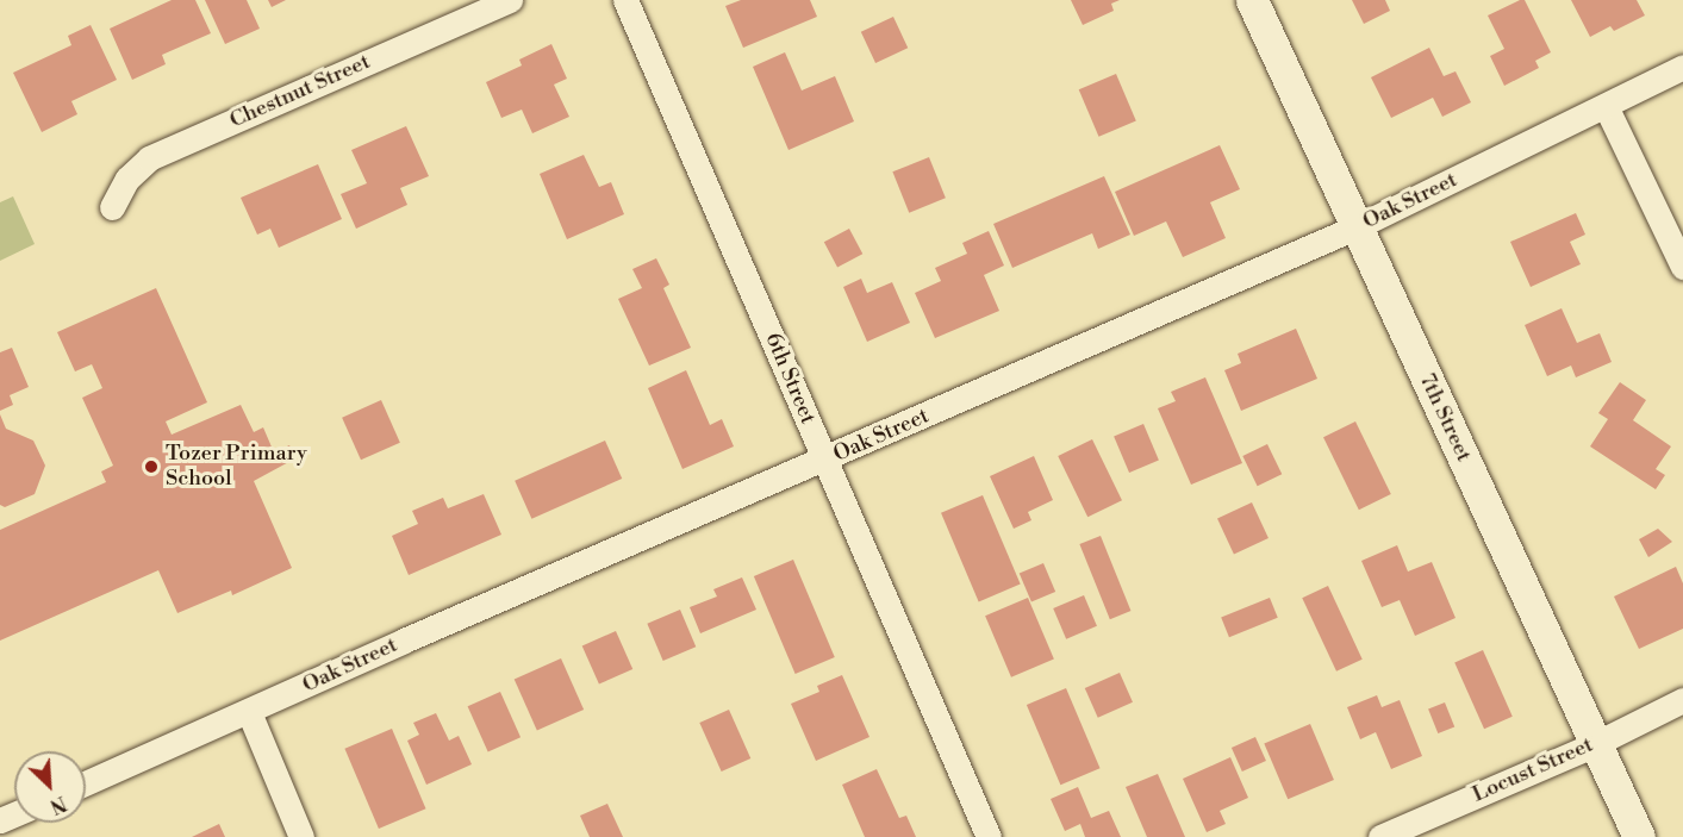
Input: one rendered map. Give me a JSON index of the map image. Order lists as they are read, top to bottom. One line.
{"streets":{"street":["Chestnut Street","Oak Street","6th Street","7th Street","Locust Street"]},"crossings":[["Oak Street","6th Street"],["Oak Street","7th Street"],["7th Street","Locust Street"]],"places":["Tozer Primary School"],"north":"bottom right"}
